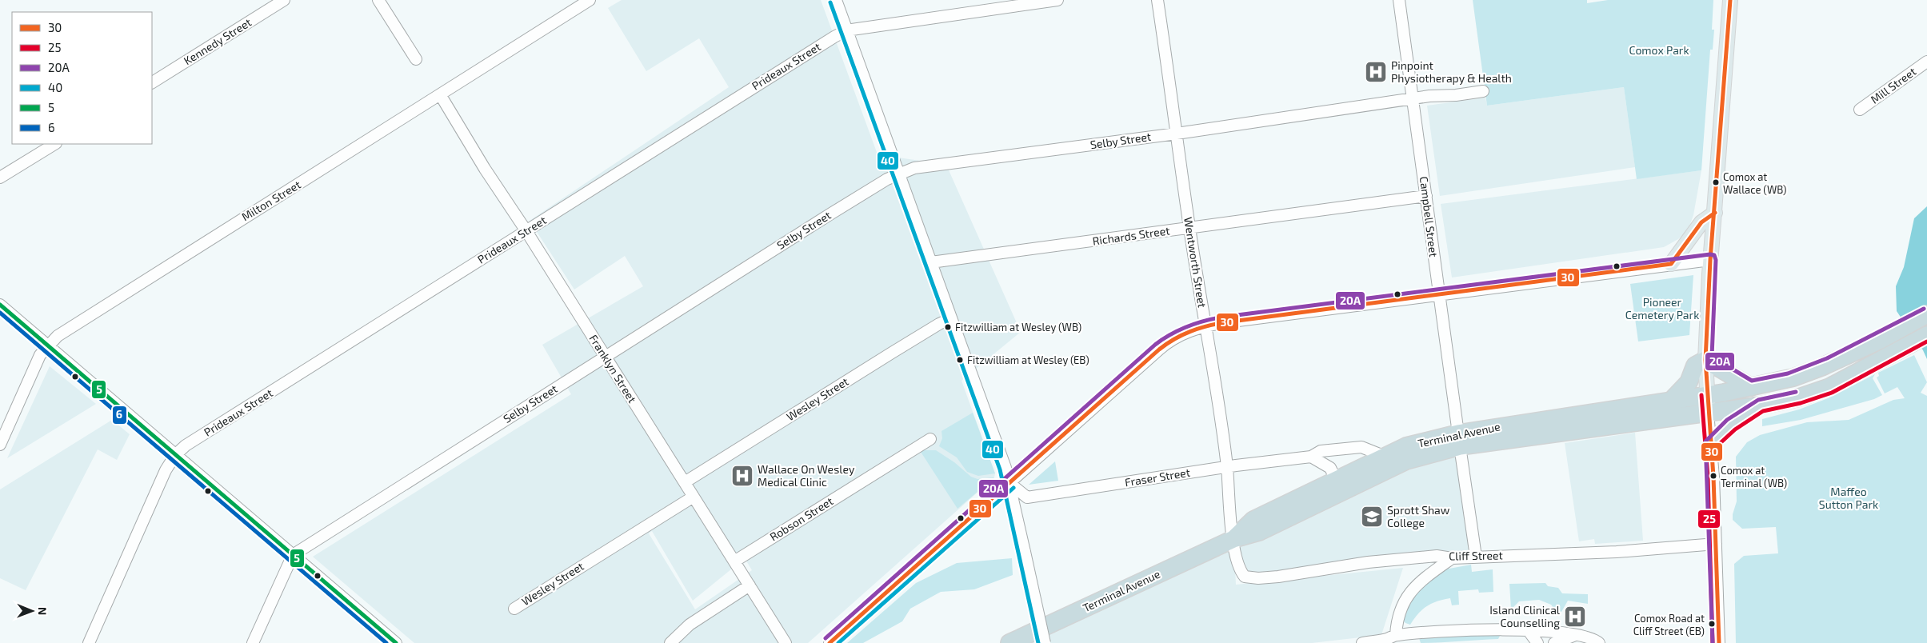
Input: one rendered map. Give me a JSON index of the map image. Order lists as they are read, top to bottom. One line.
{"streets":{"highway":["Terminal Avenue"],"street":["Kennedy Street","Prideaux Street","Mill Street","Selby Street","Milton Street","Campbell Street","Richards Street","Wentworth Street","Franklyn Street","Wesley Street","Fraser Street","Robson Street","Cliff Street"]},"crossings":[["Prideaux Street","Franklyn Street"],["Selby Street","Campbell Street"],["Selby Street","Wentworth Street"],["Selby Street","Franklyn Street"],["Milton Street","Franklyn Street"],["Campbell Street","Richards Street"],["Campbell Street","Terminal Avenue"],["Campbell Street","Cliff Street"],["Richards Street","Wentworth Street"],["Wentworth Street","Terminal Avenue"],["Wentworth Street","Fraser Street"],["Wentworth Street","Cliff Street"],["Franklyn Street","Wesley Street"],["Franklyn Street","Robson Street"],["Terminal Avenue","Fraser Street"]],"parks":["Comox Park","Pioneer Cemetery Park","Maffeo Sutton Park"],"places":{"hospital":["Pinpoint Physiotherapy & Health","Wallace On Wesley Medical Clinic","Island Clinical Counselling"],"other":["Comox at Wallace (WB)","Fitzwilliam at Wesley (WB)","Fitzwilliam at Wesley (EB)","Comox at Terminal (WB)","Comox Road at Cliff Street (EB)"],"school or university":["Sprott Shaw College"]},"lines":["transit line 30","transit line 40","transit line 20A","transit line 5","transit line 6","transit line 25"],"legend":["30","25","20A","40","5","6"],"north":"right"}
